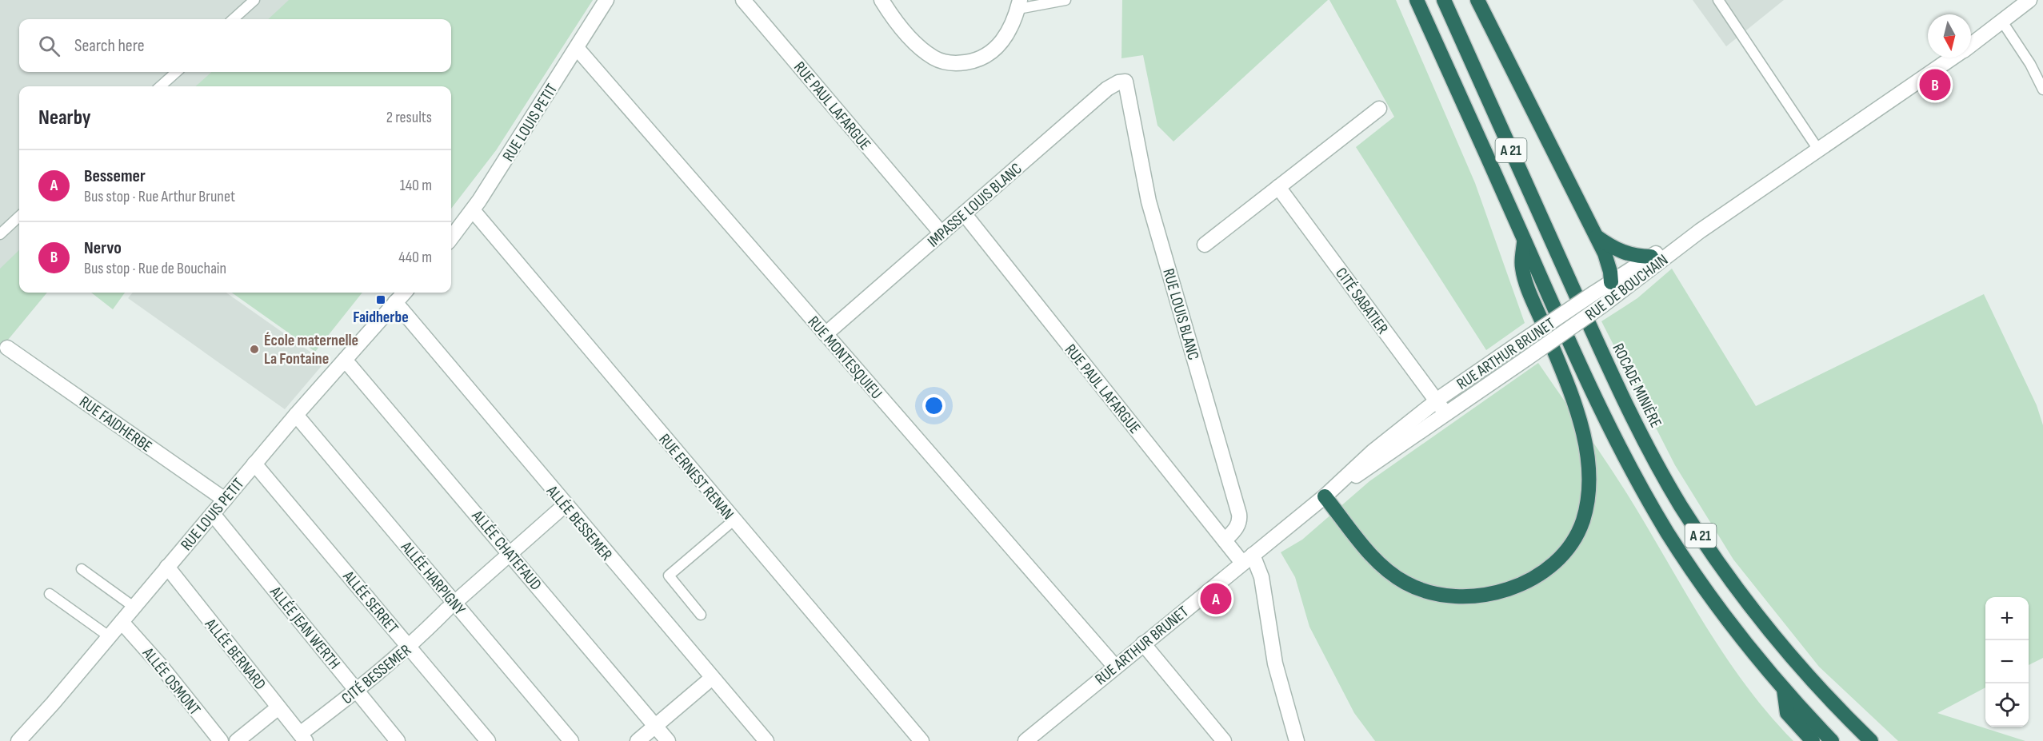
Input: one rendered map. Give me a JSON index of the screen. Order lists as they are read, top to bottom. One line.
{"streets":{"highway":["A 21","ROCADE MINIÈRE"],"street":["RUE PAUL LAFARGUE","RUE LOUIS PETIT","IMPASSE LOUIS BLANC","RUE DE BOUCHAIN","CITÉ SABATIER","RUE LOUIS BLANC","RUE ARTHUR BRUNET","RUE MONTESQUIEU","RUE FAIDHERBE","RUE ERNEST RENAN","ALLÉE BESSEMER","ALLÉE CHATEFAUD","ALLÉE HARPIGNY","ALLÉE SERRET","ALLÉE JEAN WERTH","ALLÉE BERNARD","CITÉ BESSEMER","ALLÉE OSMONT"]},"crossings":[["RUE PAUL LAFARGUE","IMPASSE LOUIS BLANC"],["RUE PAUL LAFARGUE","RUE LOUIS BLANC"],["RUE PAUL LAFARGUE","RUE ARTHUR BRUNET"],["RUE LOUIS PETIT","RUE MONTESQUIEU"],["RUE LOUIS PETIT","RUE FAIDHERBE"],["RUE LOUIS PETIT","RUE ERNEST RENAN"],["RUE LOUIS PETIT","ALLÉE BESSEMER"],["RUE LOUIS PETIT","ALLÉE CHATEFAUD"],["RUE LOUIS PETIT","ALLÉE HARPIGNY"],["RUE LOUIS PETIT","ALLÉE SERRET"],["RUE LOUIS PETIT","ALLÉE JEAN WERTH"],["RUE LOUIS PETIT","ALLÉE BERNARD"],["RUE LOUIS PETIT","ALLÉE OSMONT"],["IMPASSE LOUIS BLANC","RUE LOUIS BLANC"],["IMPASSE LOUIS BLANC","RUE MONTESQUIEU"],["RUE DE BOUCHAIN","RUE ARTHUR BRUNET"],["CITÉ SABATIER","RUE ARTHUR BRUNET"],["RUE ARTHUR BRUNET","RUE MONTESQUIEU"],["ALLÉE SERRET","CITÉ BESSEMER"],["ALLÉE JEAN WERTH","CITÉ BESSEMER"],["ALLÉE BERNARD","CITÉ BESSEMER"]],"places":{"transit":["Faidherbe"],"other":["École maternelle La Fontaine"]},"north":"bottom","page":{"search":"Search here","pins":["B","A"],"heading":["Nearby","2 results"],"list":[{"mark":"A","name":"Bessemer","note":"Bus stop · Rue Arthur Brunet","value":"140 m"},{"mark":"B","name":"Nervo","note":"Bus stop · Rue de Bouchain","value":"440 m"}],"map_buttons":["+","−"]}}
